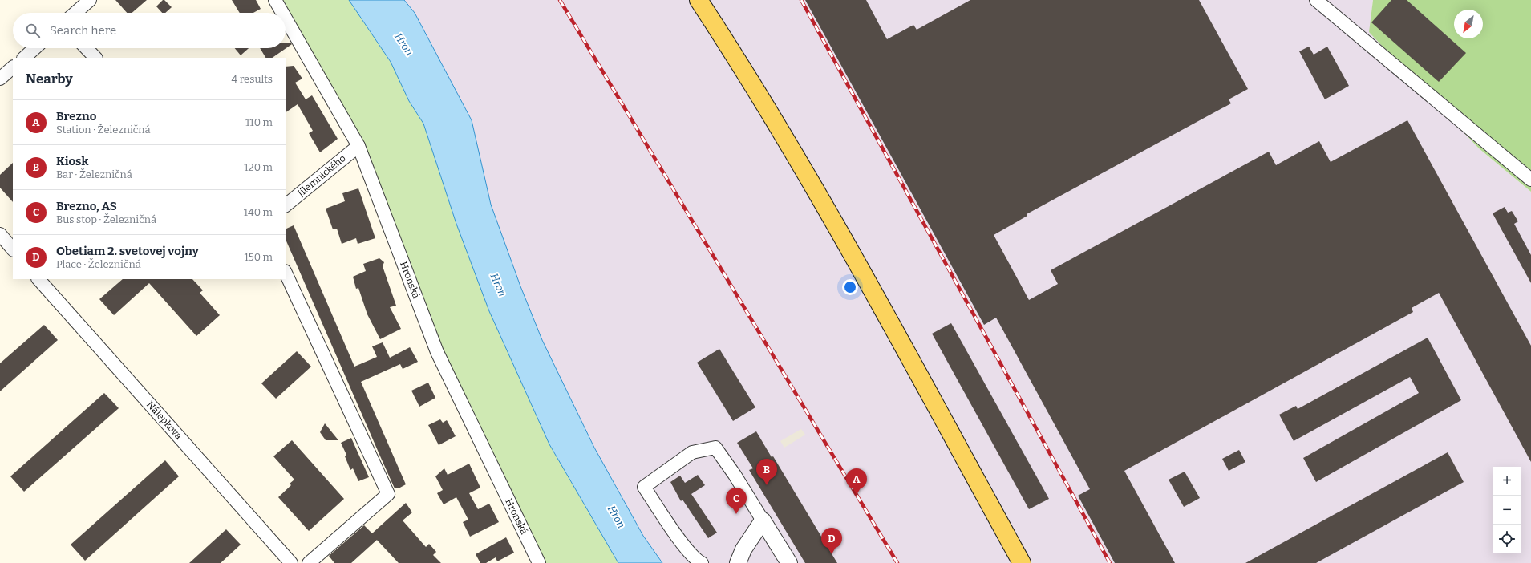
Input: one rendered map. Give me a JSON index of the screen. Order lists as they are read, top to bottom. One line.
{"streets":{"street":["Jilemnického","Hronská","Nálepkova"]},"crossings":[["Jilemnického","Hronská"]],"water":["Hron"],"north":"bottom left","page":{"search":"Search here","heading":["Nearby","4 results"],"list":[{"mark":"A","name":"Brezno","note":"Station · Železničná","value":"110 m"},{"mark":"B","name":"Kiosk","note":"Bar · Železničná","value":"120 m"},{"mark":"C","name":"Brezno, AS","note":"Bus stop · Železničná","value":"140 m"},{"mark":"D","name":"Obetiam 2. svetovej vojny","note":"Place · Železničná","value":"150 m"}],"pins":["B","A","C","D"],"map_buttons":["+","−"]}}
